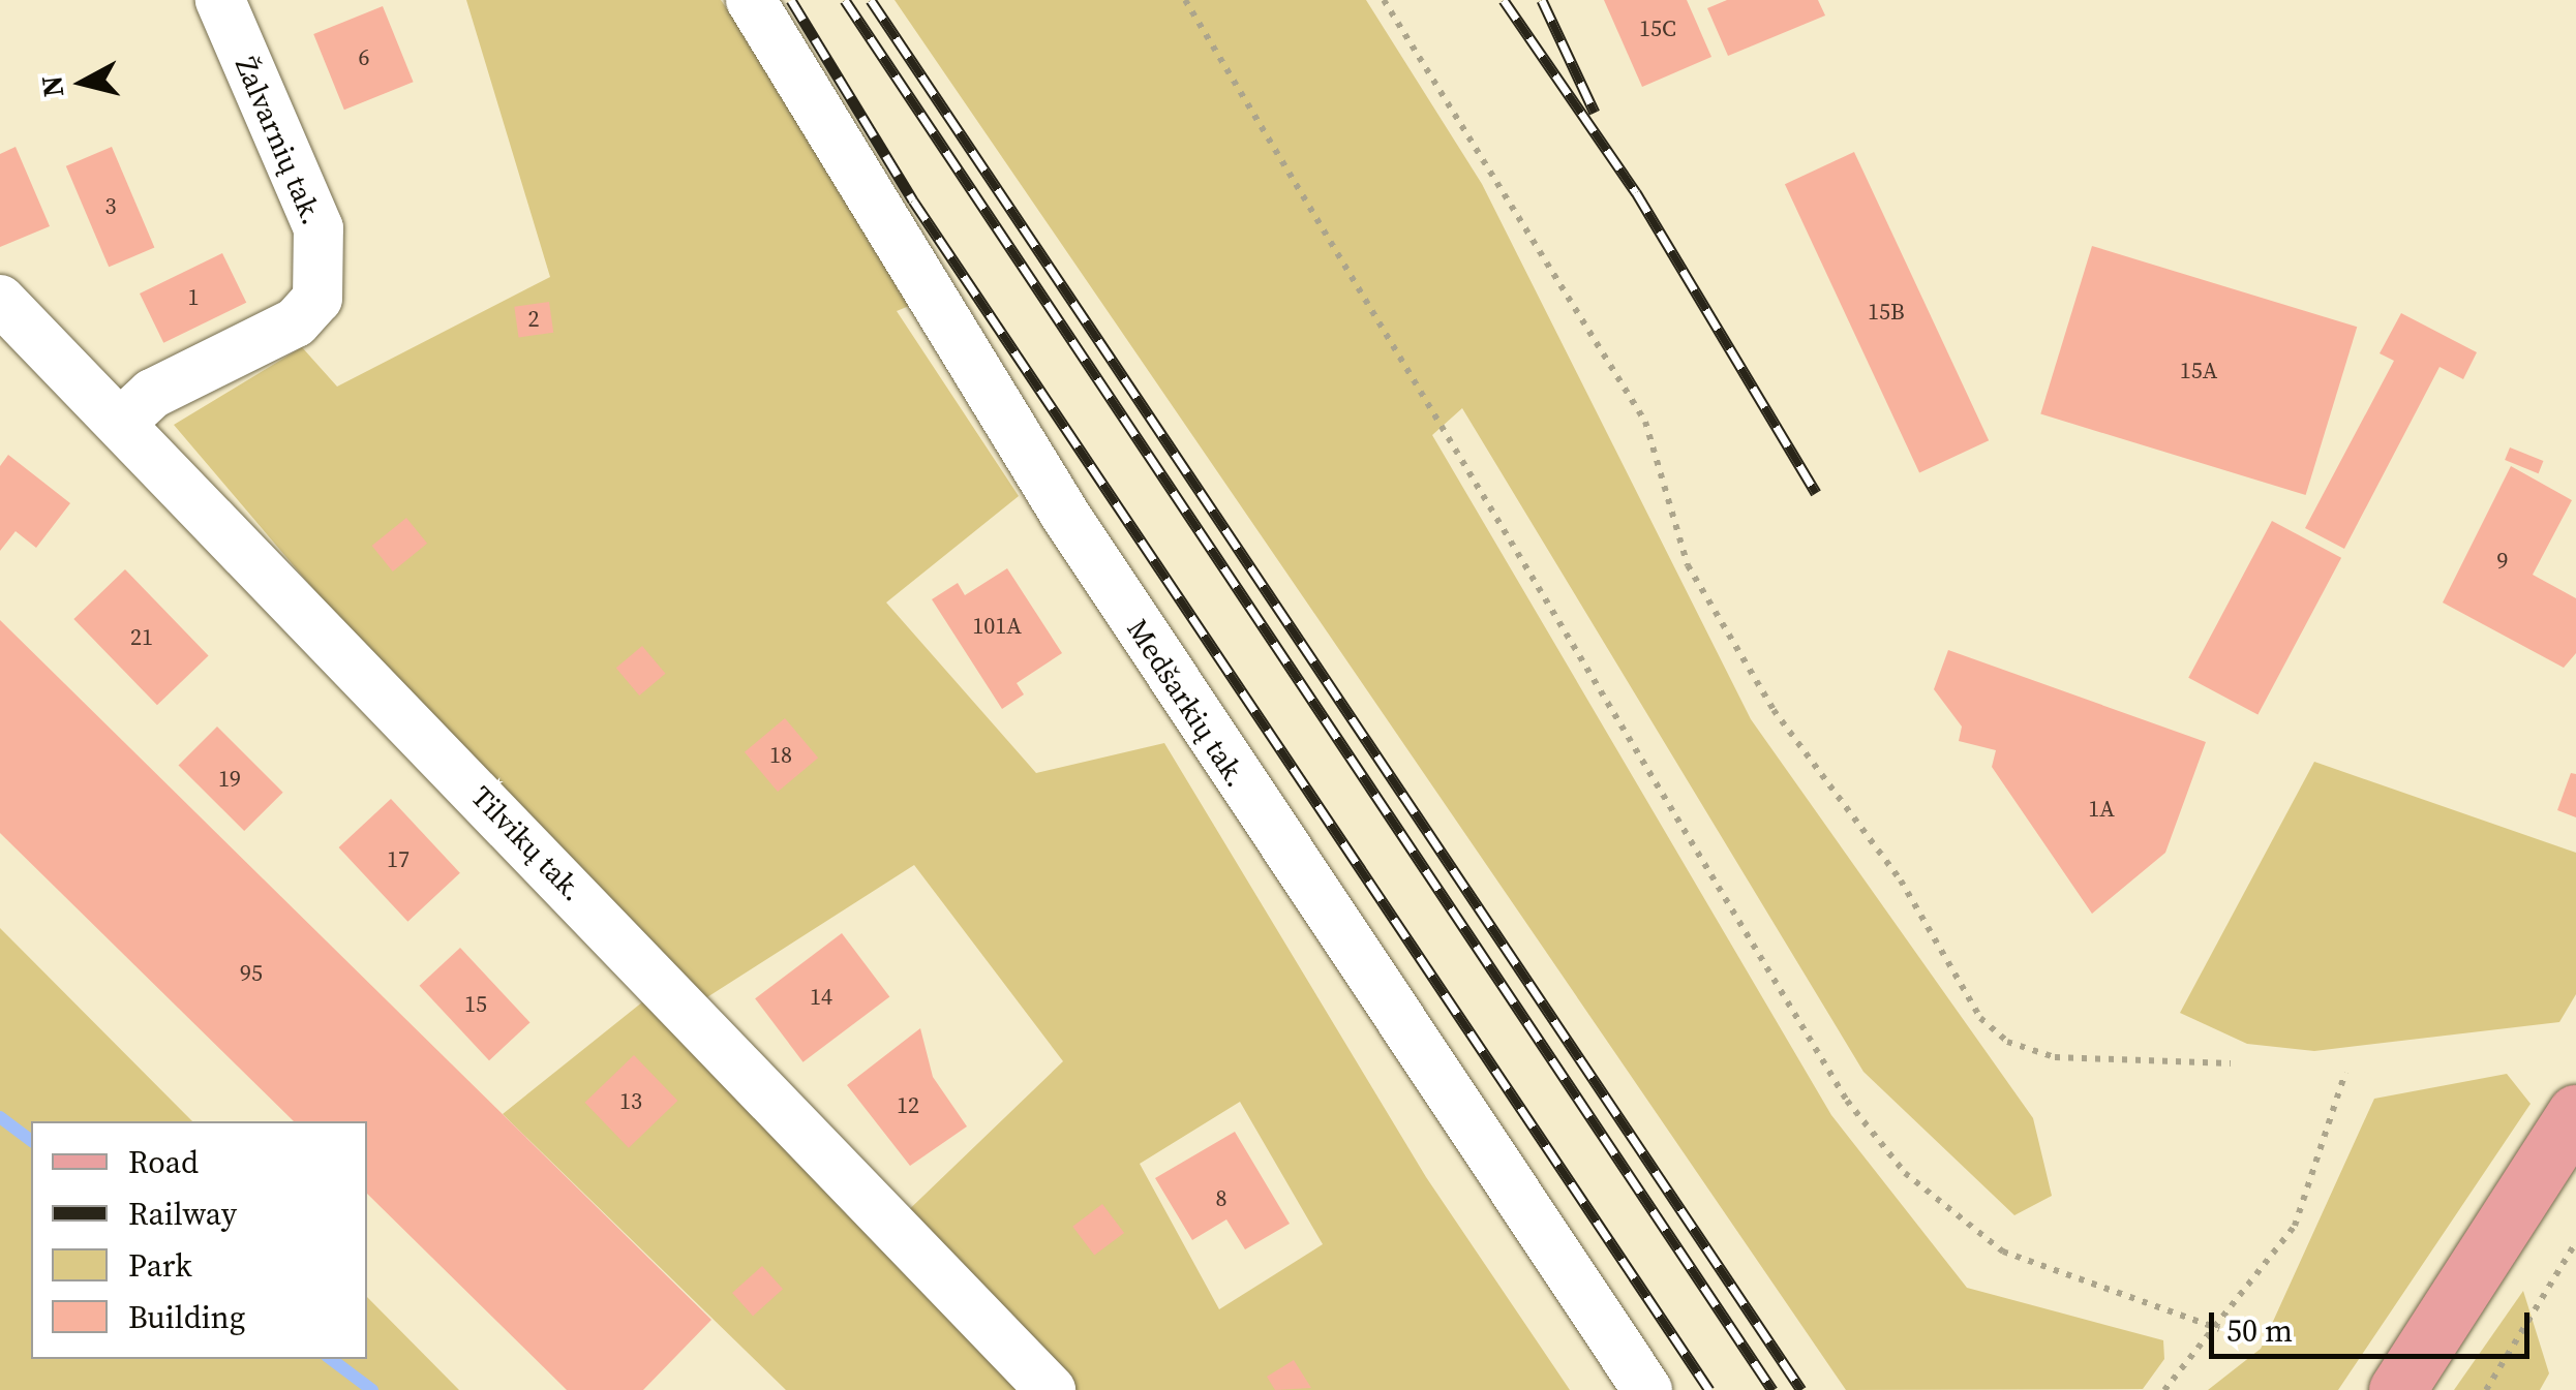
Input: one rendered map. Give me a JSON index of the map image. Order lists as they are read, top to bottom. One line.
{"streets":{"street":["Žalvarnių tak.","Medšarkių tak.","Tilvikų tak."]},"crossings":[["Žalvarnių tak.","Tilvikų tak."]],"house_numbers":["15C","6","3","1","15B","2","15A","9","101A","21","18","19","1A","17","95","14","15","13","12","8"],"legend":["Road","Railway","Park","Building"],"scale_bar":"50 m","north":"left"}
